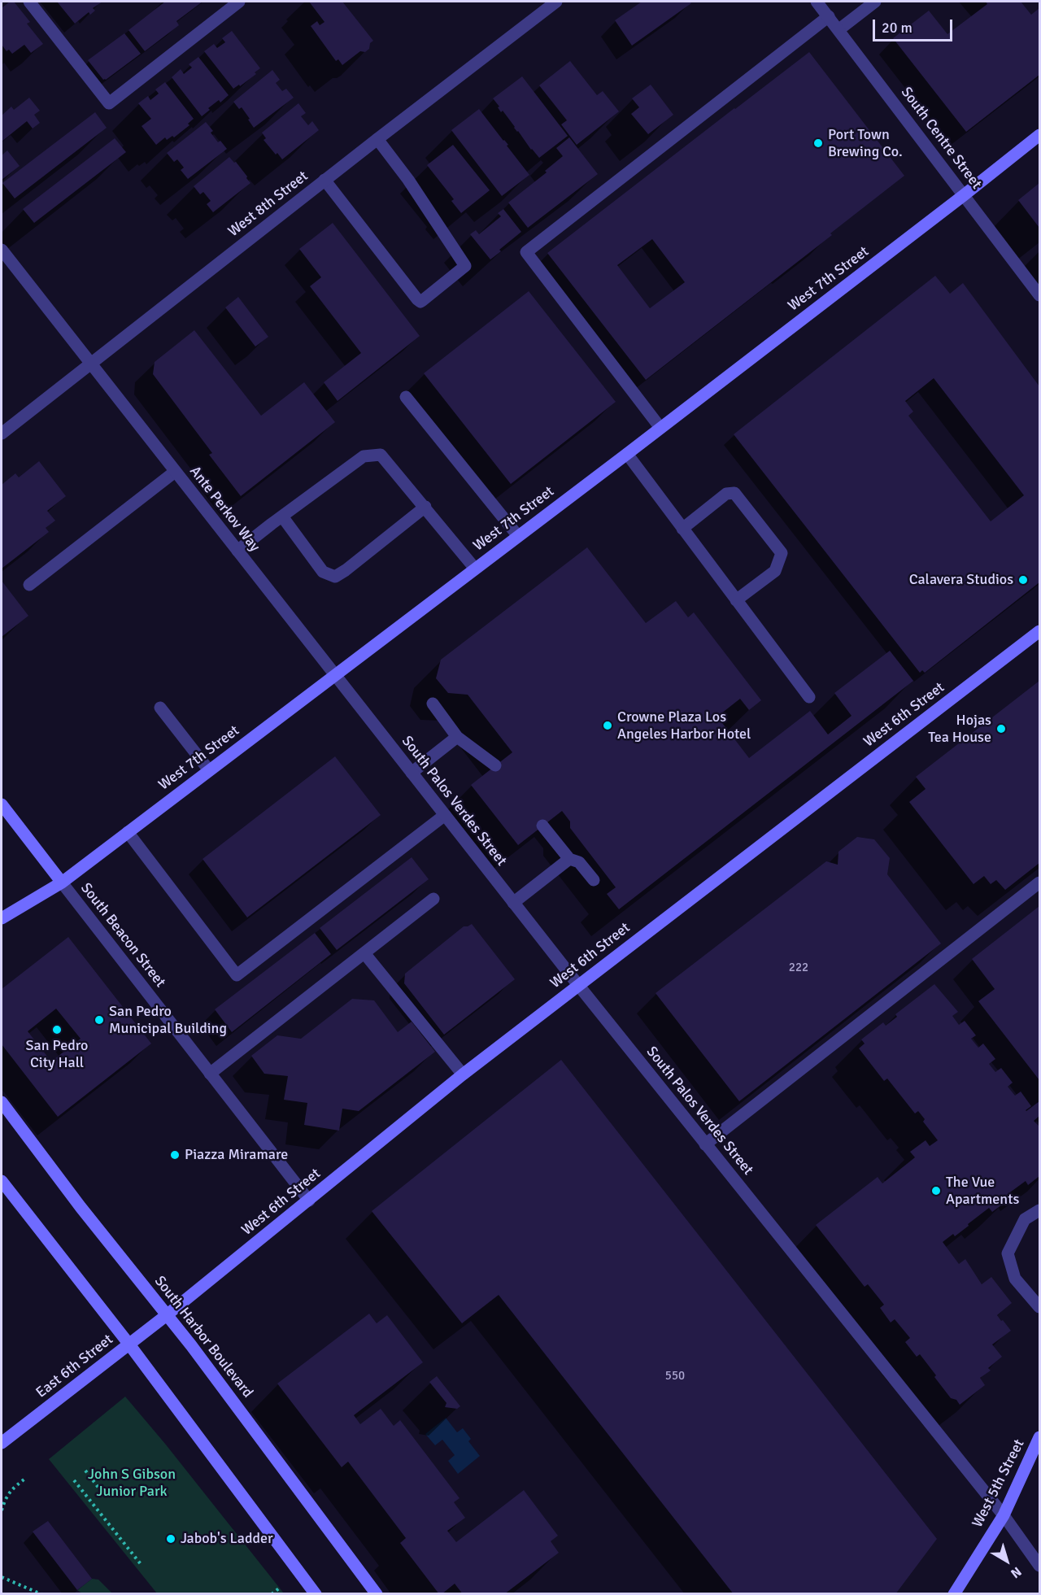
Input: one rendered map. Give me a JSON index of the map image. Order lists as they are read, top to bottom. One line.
{"streets":{"main road":["West 7th Street","West 6th Street","South Beacon Street","South Harbor Boulevard","East 6th Street","West 5th Street"],"street":["South Centre Street","West 8th Street","Ante Perkov Way","South Palos Verdes Street"]},"crossings":[["South Centre Street","West 7th Street"],["West 8th Street","Ante Perkov Way"],["West 7th Street","Ante Perkov Way"],["West 7th Street","South Palos Verdes Street"],["West 7th Street","South Beacon Street"],["Ante Perkov Way","South Palos Verdes Street"],["West 6th Street","South Palos Verdes Street"],["West 6th Street","South Beacon Street"],["West 6th Street","South Harbor Boulevard"],["West 6th Street","East 6th Street"],["South Palos Verdes Street","West 5th Street"],["South Harbor Boulevard","East 6th Street"]],"parks":["John S Gibson Junior Park"],"places":["Port Town Brewing Co.","Calavera Studios","Crowne Plaza Los Angeles Harbor Hotel","Hojas Tea House","San Pedro Municipal Building","San Pedro City Hall","Piazza Miramare","The Vue Apartments","Jabob's Ladder"],"house_numbers":["222","550"],"scale_bar":"20 m","north":"bottom right"}
